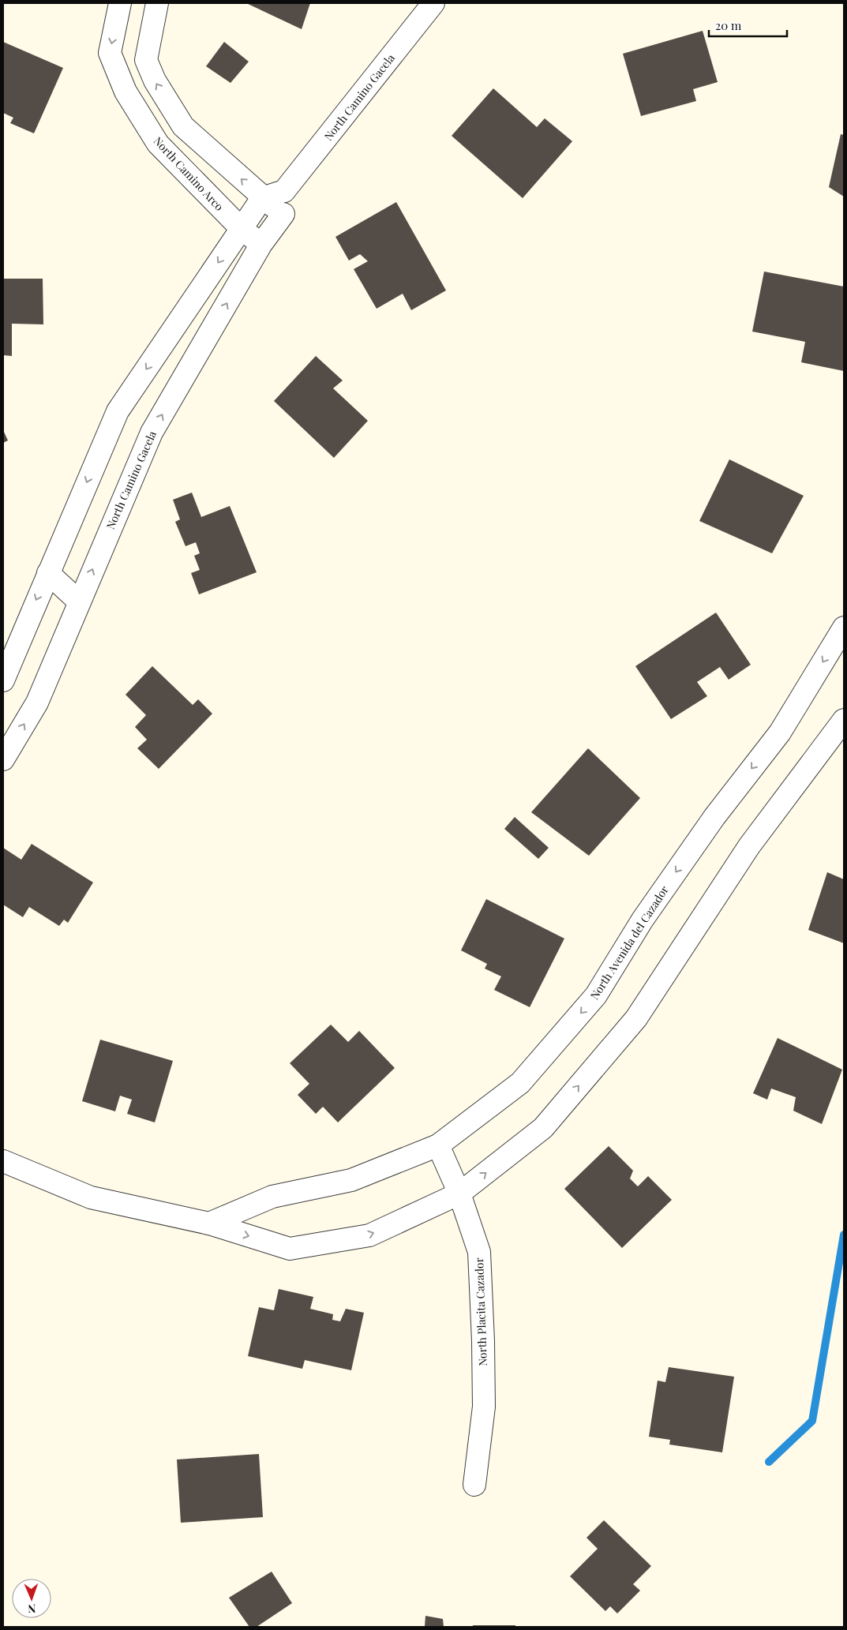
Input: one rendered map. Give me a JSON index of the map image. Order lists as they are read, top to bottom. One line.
{"streets":{"street":["North Camino Gacela","North Camino Arco","North Avenida del Cazador","North Placita Cazador"]},"crossings":[["North Camino Gacela","North Camino Arco"],["North Avenida del Cazador","North Placita Cazador"]],"scale_bar":"20 m","north":"bottom"}
